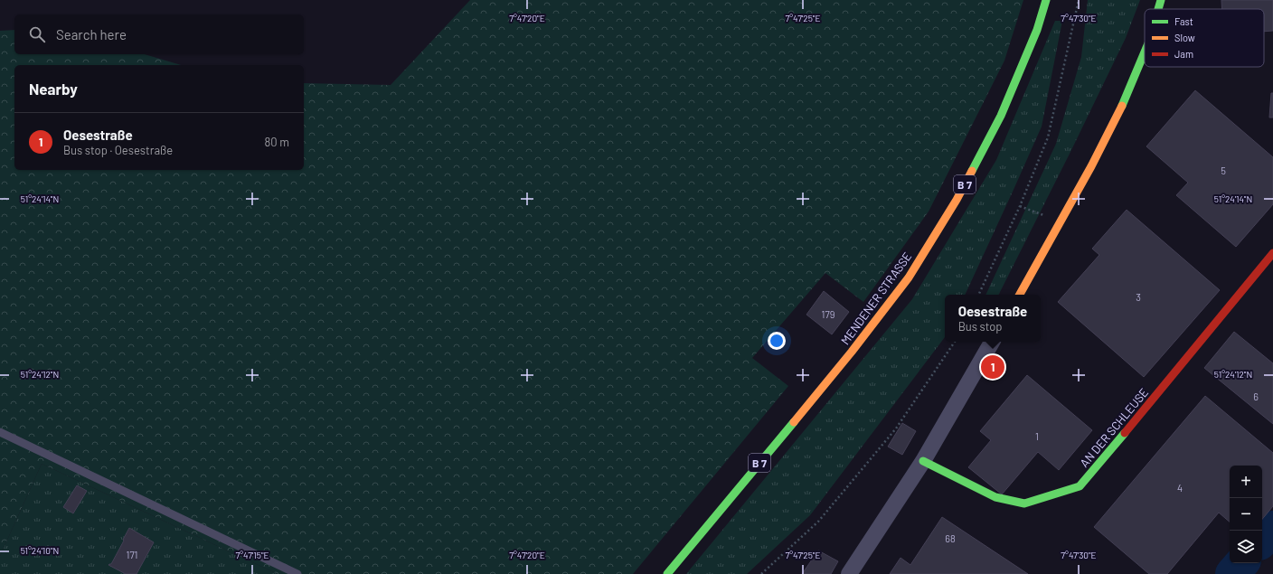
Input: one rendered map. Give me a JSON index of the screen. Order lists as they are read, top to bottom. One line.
{"streets":{"street":["B 7","MENDENER STRASSE","AN DER SCHLEUSE"]},"house_numbers":["5","3","179","6","1","4","68","171"],"legend":["Fast","Slow","Jam"],"page":{"search":"Search here","heading":"Nearby","list":[{"mark":"1","name":"Oesestraße","note":"Bus stop · Oesestraße","value":"80 m"}],"popup":["Oesestraße","Bus stop"],"pins":"1","map_buttons":["+","−"]},"coordinates":["7°47'20\"E","7°47'25\"E","7°47'30\"E","51°24'14\"N","51°24'12\"N","51°24'10\"N","7°47'15\"E"]}
